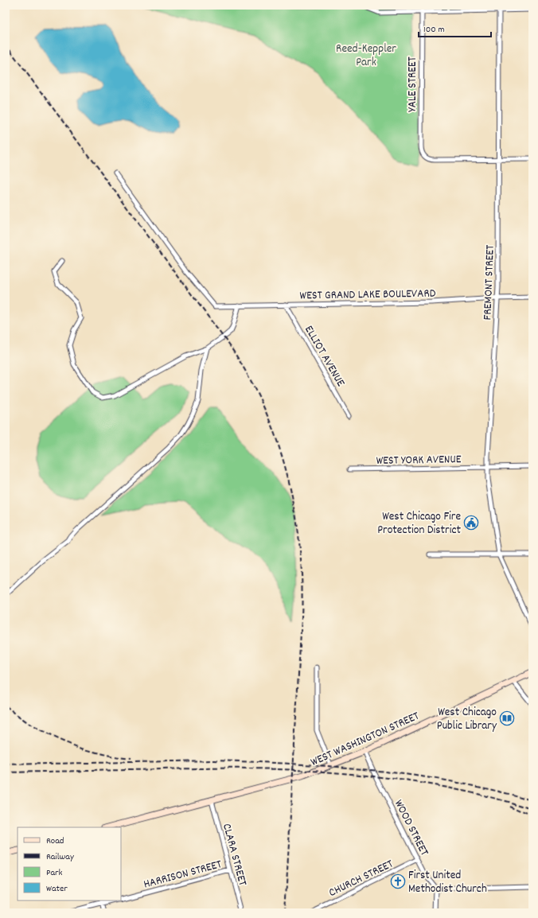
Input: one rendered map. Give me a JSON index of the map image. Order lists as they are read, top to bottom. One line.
{"streets":{"main road":["WEST WASHINGTON STREET"],"street":["YALE STREET","FREMONT STREET","WEST GRAND LAKE BOULEVARD","ELLIOT AVENUE","WEST YORK AVENUE","WOOD STREET","CLARA STREET","HARRISON STREET","CHURCH STREET"]},"crossings":[["YALE STREET","FREMONT STREET"],["FREMONT STREET","WEST GRAND LAKE BOULEVARD"],["FREMONT STREET","WEST YORK AVENUE"],["WEST GRAND LAKE BOULEVARD","ELLIOT AVENUE"],["WEST WASHINGTON STREET","WOOD STREET"],["WEST WASHINGTON STREET","CLARA STREET"],["WOOD STREET","CHURCH STREET"],["CLARA STREET","HARRISON STREET"]],"parks":["Reed-Keppler Park"],"places":{"public building":["West Chicago Fire Protection District"],"library":["West Chicago Public Library"],"church":["First United Methodist Church"]},"legend":["Road","Railway","Park","Water"],"scale_bar":"100 m"}
